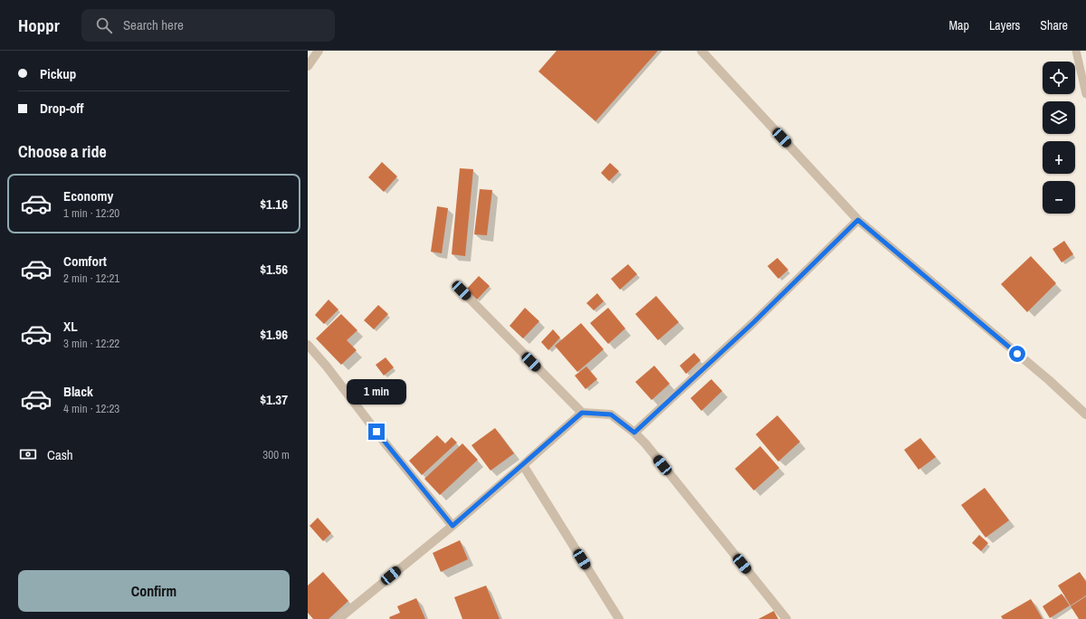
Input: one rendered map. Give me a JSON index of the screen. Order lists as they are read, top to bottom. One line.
{"page":{"header":"Hoppr","search":"Search here","nav":["Map","Layers","Share"],"banner":["Pickup","Drop-off"],"map_buttons":["+","−"],"heading":"Choose a ride","list":[{"name":"Economy","note":"1 min · 12:20","value":"$1.16"},{"name":"Comfort","note":"2 min · 12:21","value":"$1.56"},{"name":"XL","note":"3 min · 12:22","value":"$1.96"},{"name":"Black","note":"4 min · 12:23","value":"$1.37"}],"bubble":"1 min","pay":["Cash","300 m"],"buttons":"Confirm"}}
